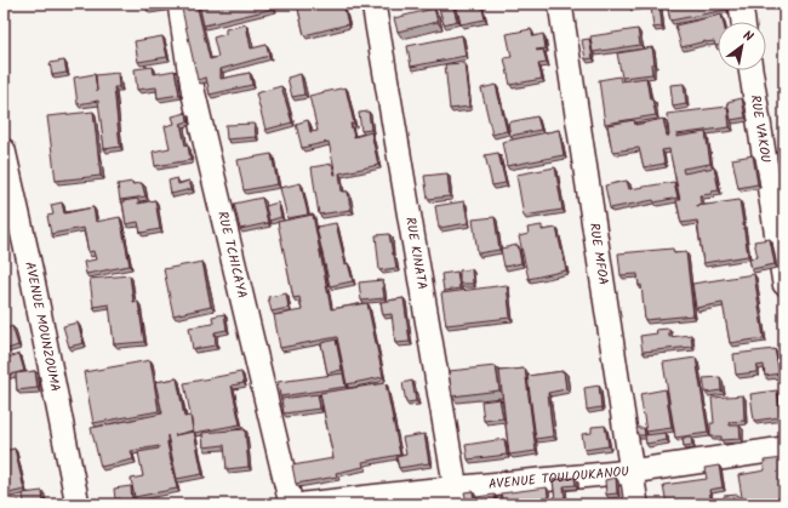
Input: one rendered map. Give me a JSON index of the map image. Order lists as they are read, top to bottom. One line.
{"streets":{"street":["RUE VAKOU","RUE TCHICAYA","RUE KINATA","RUE MFOA","AVENUE MOUNZOUMA","AVENUE TOULOUKANOU"]},"crossings":[["RUE KINATA","AVENUE TOULOUKANOU"],["RUE MFOA","AVENUE TOULOUKANOU"]],"north":"top right"}
